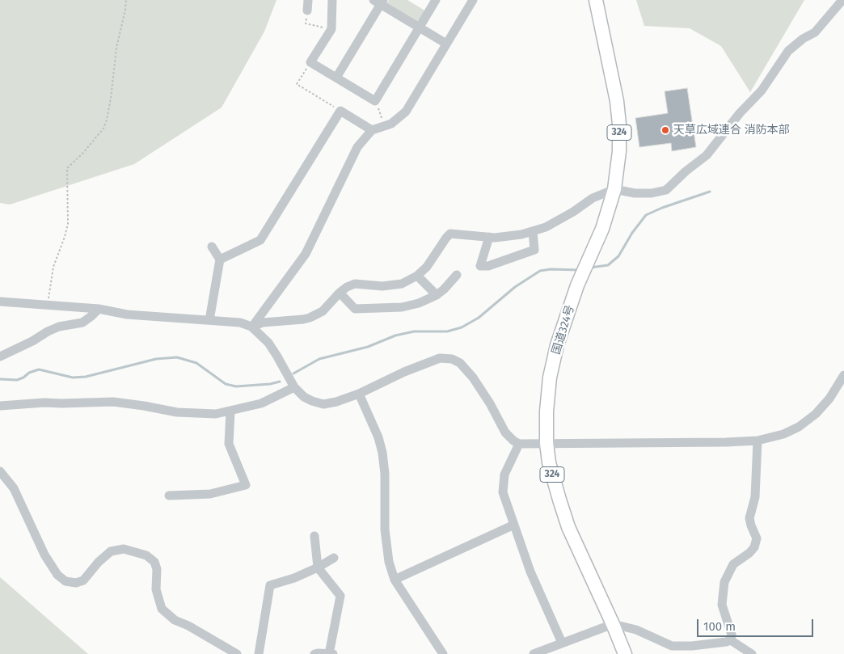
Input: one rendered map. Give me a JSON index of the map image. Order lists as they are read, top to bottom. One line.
{"streets":{"highway":["324","国道324号"]},"places":["天草広域連合 消防本部"],"scale_bar":"100 m"}
